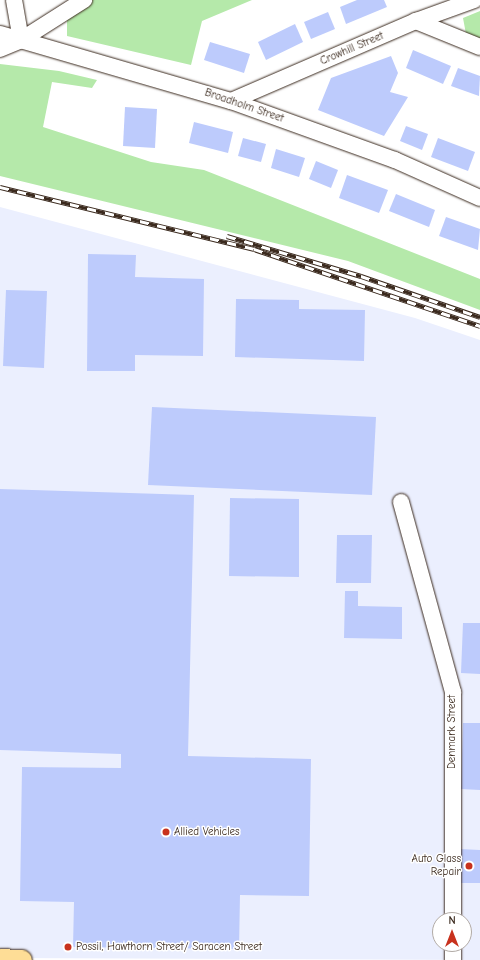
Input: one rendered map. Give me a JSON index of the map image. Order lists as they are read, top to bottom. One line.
{"streets":{"street":["Crowhill Street","Broadholm Street","Denmark Street"]},"crossings":[["Crowhill Street","Broadholm Street"]],"places":["Allied Vehicles","Auto Glass Repair","Possil, Hawthorn Street/ Saracen Street"],"north":"top"}
